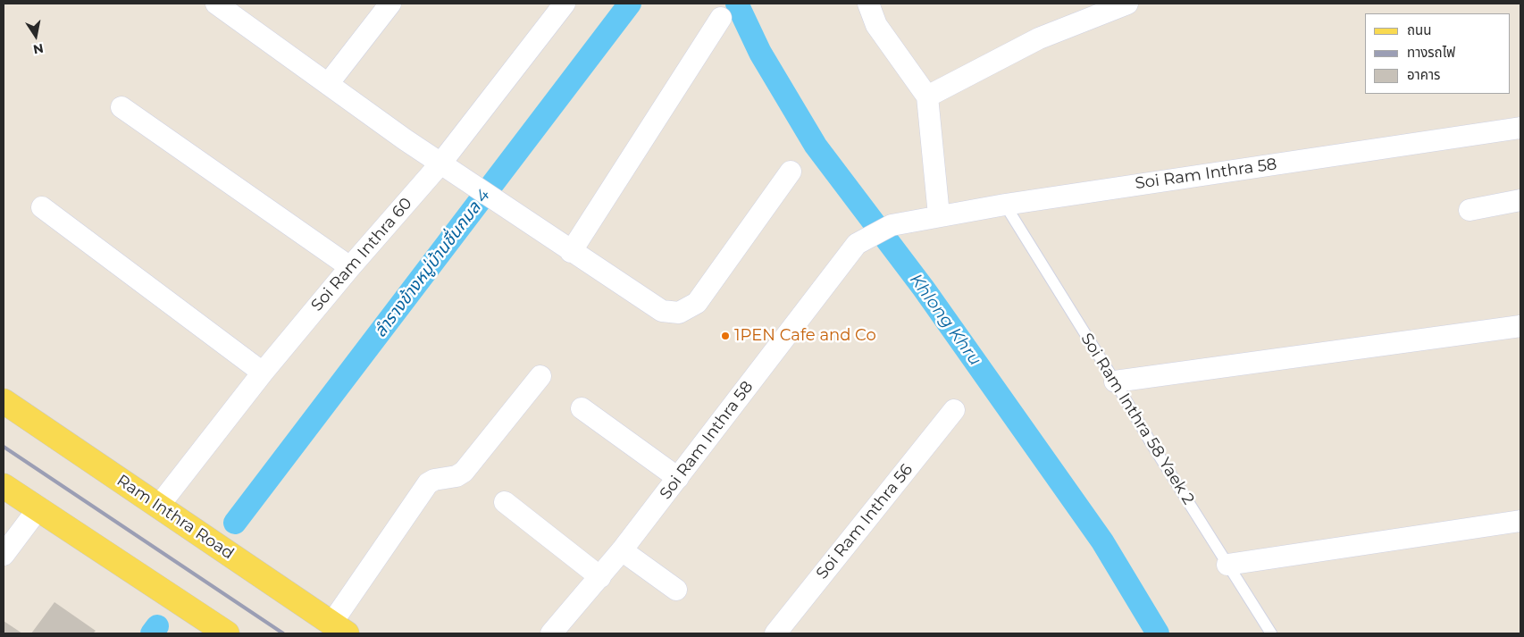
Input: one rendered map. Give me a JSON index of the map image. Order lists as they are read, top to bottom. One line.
{"streets":{"main road":["Ram Inthra Road"],"street":["Soi Ram Inthra 58","Soi Ram Inthra 60","Soi Ram Inthra 56"],"lane":["Soi Ram Inthra 58 Yaek 2"]},"crossings":[["Soi Ram Inthra 58","Soi Ram Inthra 58 Yaek 2"],["Soi Ram Inthra 60","Ram Inthra Road"]],"water":["ลำรางข้างหมู่บ้านชื่นกมล 4","Khlong Khru"],"places":["1PEN Cafe and Co"],"legend":["ถนน","ทางรถไฟ","อาคาร"],"north":"bottom"}
